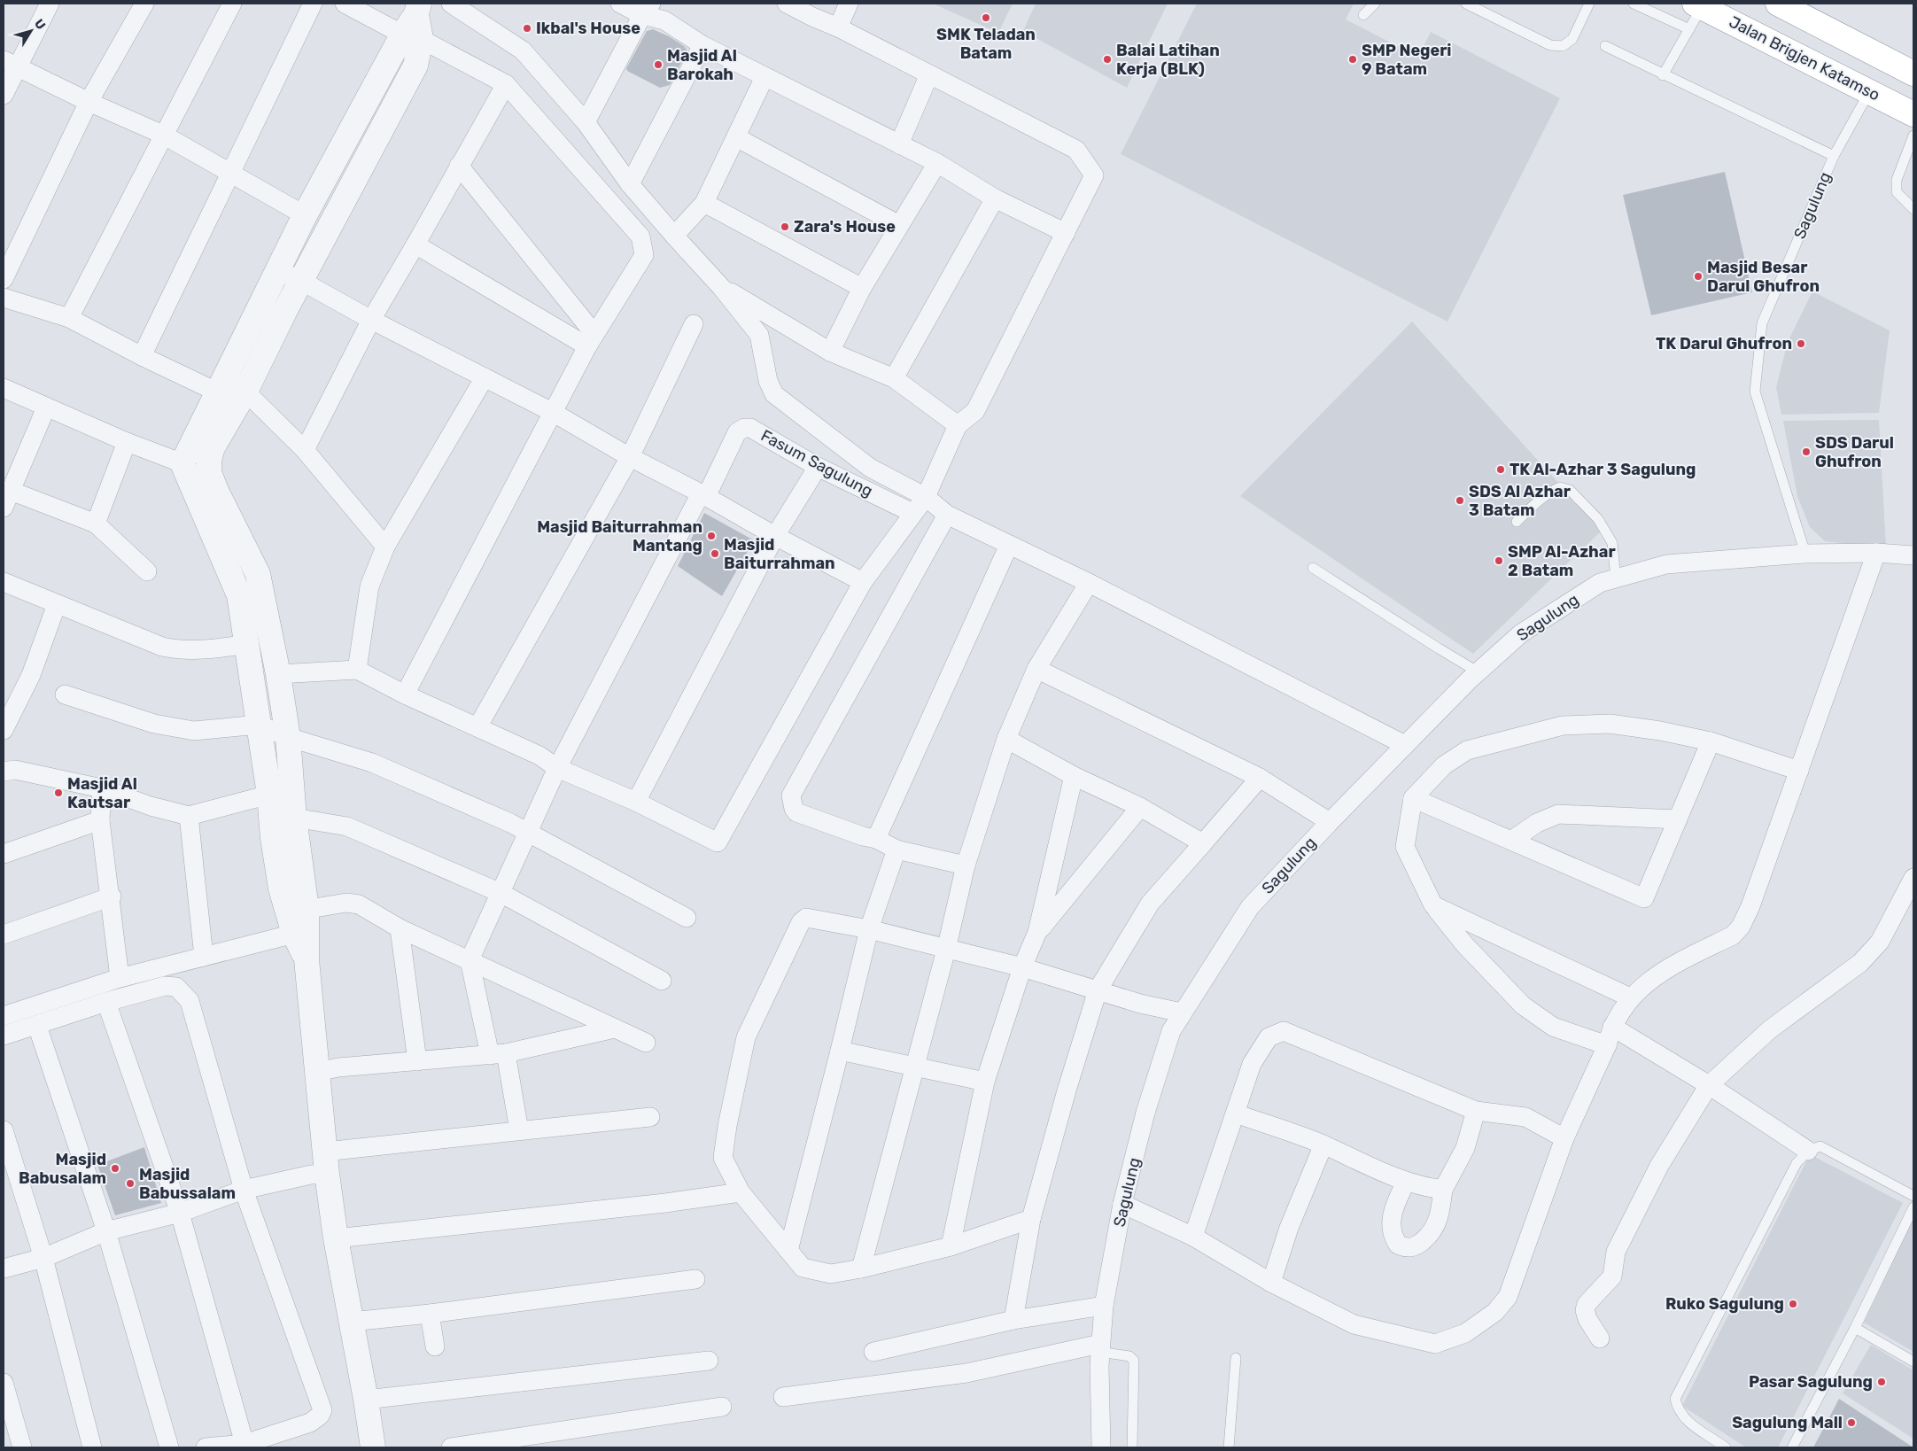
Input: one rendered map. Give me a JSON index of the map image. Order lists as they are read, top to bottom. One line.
{"streets":{"highway":["Jalan Brigjen Katamso"],"street":["Sagulung","Fasum Sagulung"]},"crossings":[["Jalan Brigjen Katamso","Sagulung"]],"places":["SMK Teladan Batam","Ikbal's House","Balai Latihan Kerja (BLK)","SMP Negeri 9 Batam","Masjid Al Barokah","Zara's House","Masjid Besar Darul Ghufron","TK Darul Ghufron","SDS Darul Ghufron","TK Al-Azhar 3 Sagulung","SDS Al Azhar 3 Batam","Masjid Baiturrahman Mantang","Masjid Baiturrahman","SMP Al-Azhar 2 Batam","Masjid Al Kautsar","Masjid Babusalam","Masjid Babussalam","Ruko Sagulung","Pasar Sagulung","Sagulung Mall"],"north":"top right"}
